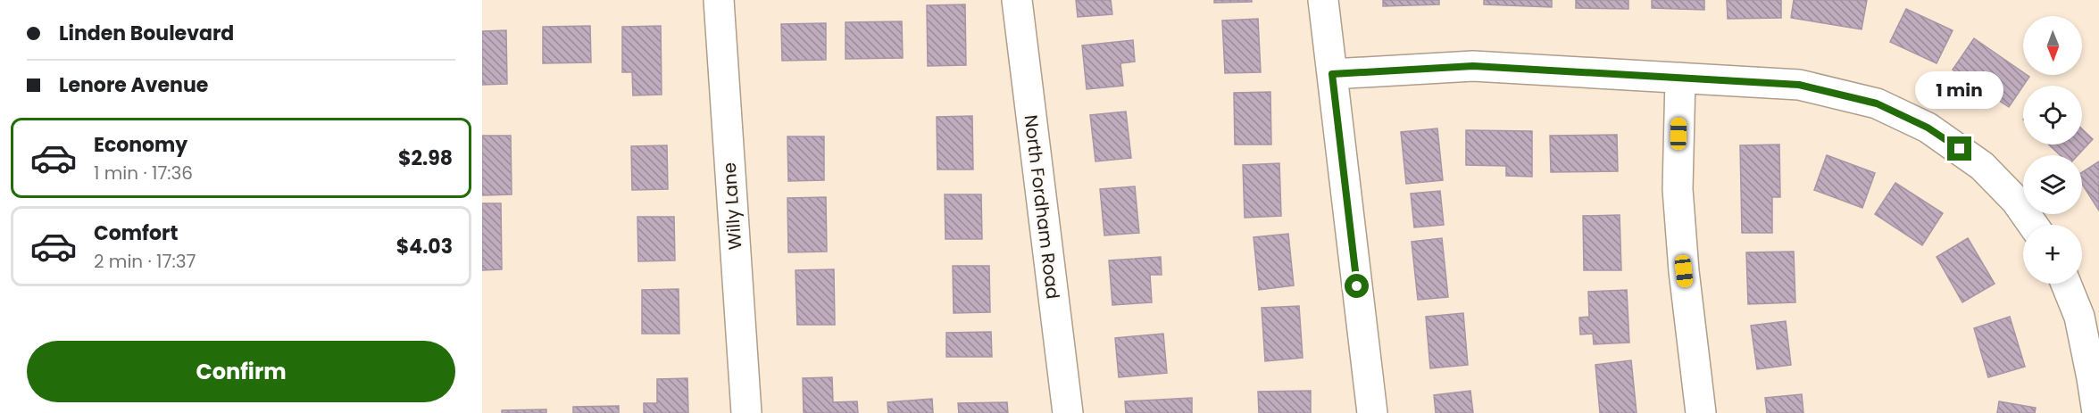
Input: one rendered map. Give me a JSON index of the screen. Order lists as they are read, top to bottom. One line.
{"streets":{"street":["Willy Lane","North Fordham Road"]},"north":"bottom","page":{"banner":["Linden Boulevard","Lenore Avenue"],"map_buttons":"+","bubble":"1 min","list":[{"name":"Economy","note":"1 min · 17:36","value":"$2.98"},{"name":"Comfort","note":"2 min · 17:37","value":"$4.03"}],"buttons":"Confirm"}}
